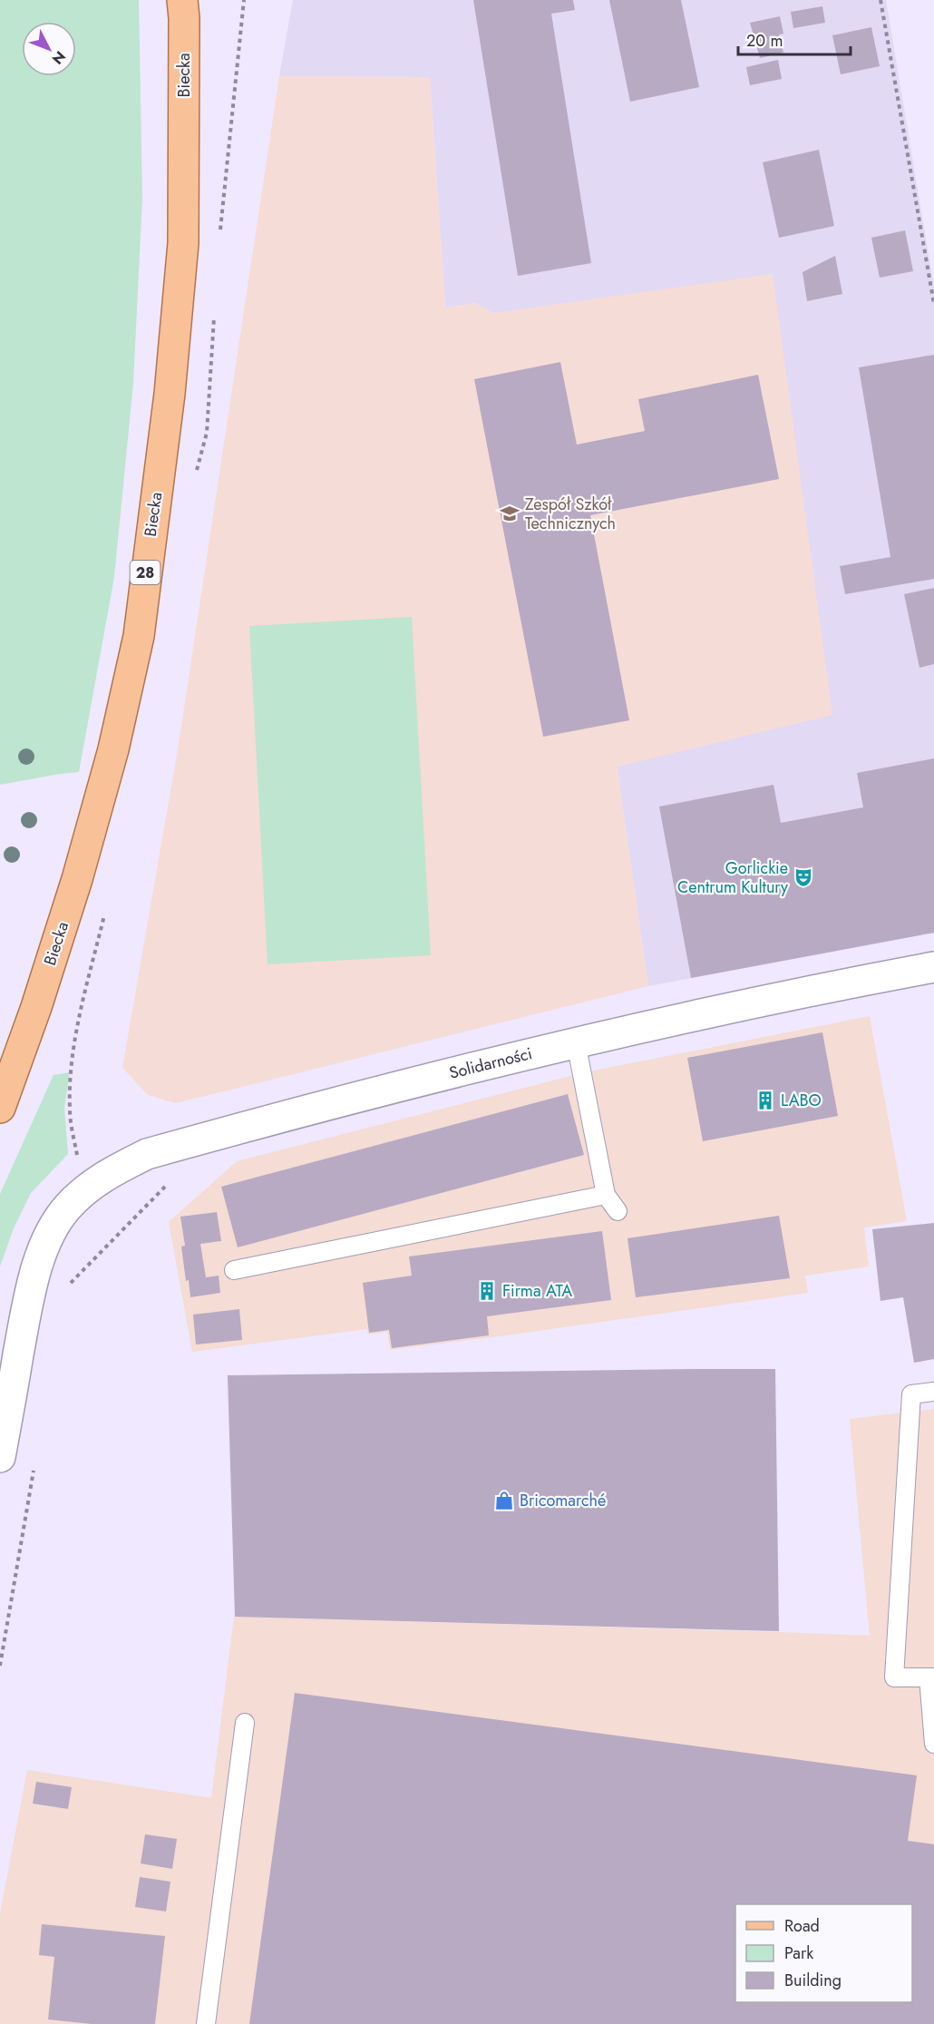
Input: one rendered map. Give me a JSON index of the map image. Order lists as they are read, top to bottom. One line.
{"streets":{"main road":["Biecka","28"],"street":["Solidarności"]},"places":{"school or university":["Zespół Szkół Technicznych"],"theatre":["Gorlickie Centrum Kultury"],"building":["LABO","Firma ATA"],"shop":["Bricomarché"]},"legend":["Road","Park","Building"],"scale_bar":"20 m","north":"bottom right"}
